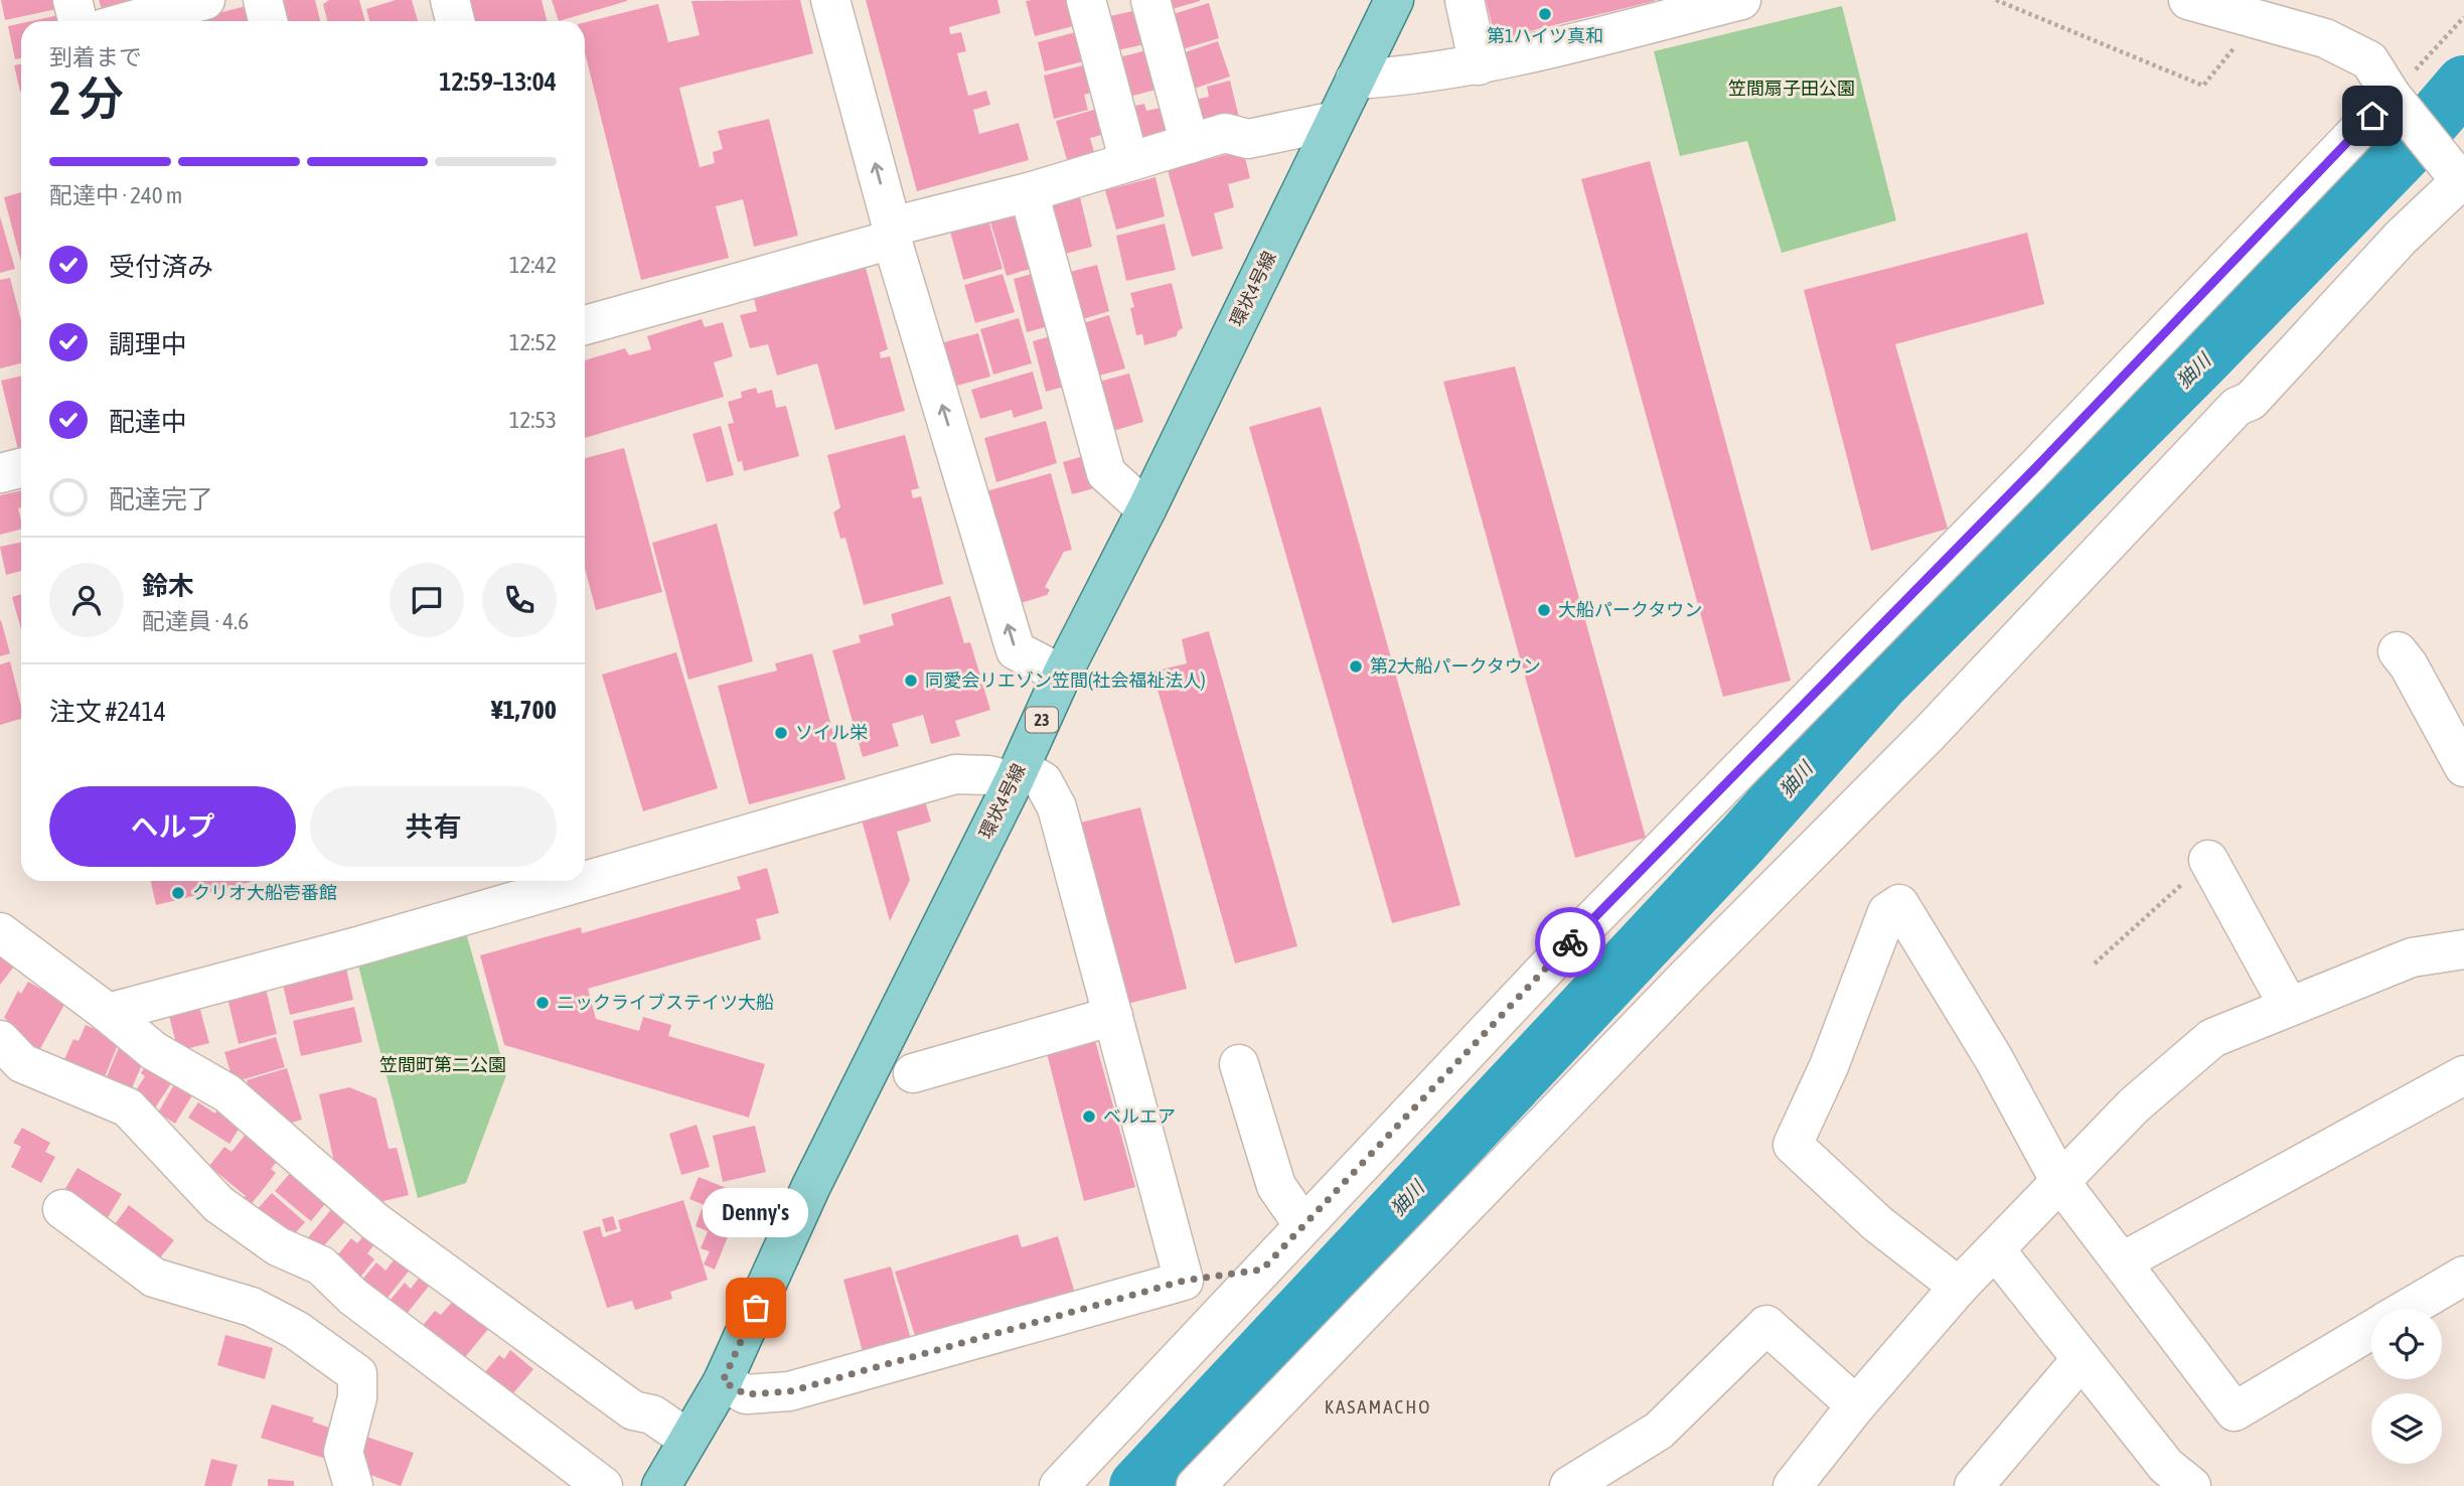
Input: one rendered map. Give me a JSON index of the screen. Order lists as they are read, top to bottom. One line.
{"streets":{"main road":["環状4号線","23"]},"districts":["KASAMACHO"],"water":["㹨川"],"parks":["笠間扇子田公園","笠間町第二公園"],"places":["第1ハイツ真和","大船パークタウン","第2大船パークタウン","同愛会リエゾン笠間(社会福祉法人)","ソイル栄","クリオ大船壱番館","ニックライブステイツ大船","ベルエア","Denny's"],"page":{"heading":["2 分","到着まで","12:59–13:04"],"panel":["鈴木","配達員 · 4.6","注文 #2414","¥1,700"],"bar":"配達中 · 240 m","list":[["受付済み","12:42"],["調理中","12:52"],["配達中","12:53"],"配達完了"],"buttons":["ヘルプ","共有"],"bubble":"Denny's"}}
